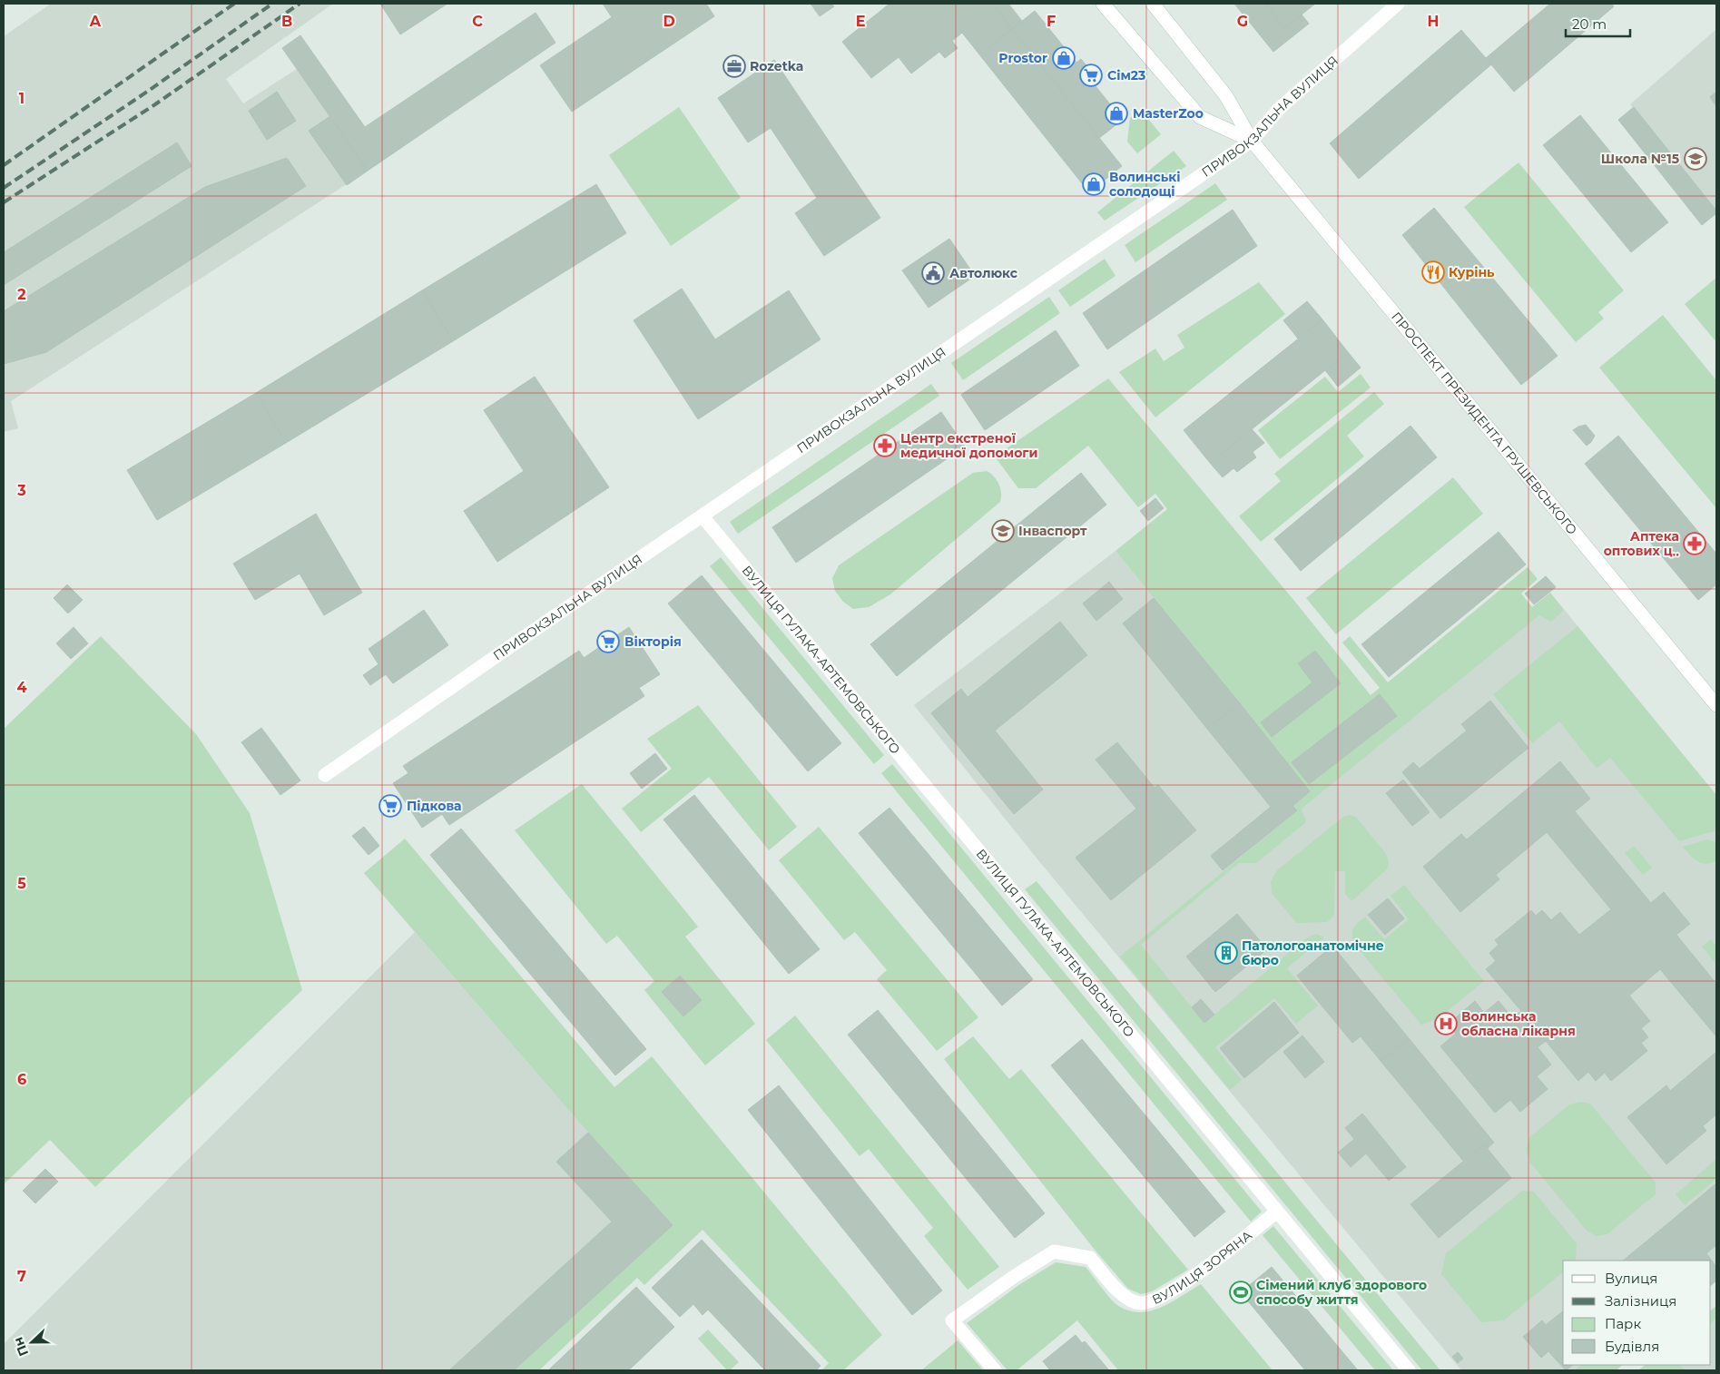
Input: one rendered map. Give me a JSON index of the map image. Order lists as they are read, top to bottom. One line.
{"streets":{"street":["ПРИВОКЗАЛЬНА ВУЛИЦЯ","ПРОСПЕКТ ПРЕЗИДЕНТА ГРУШЕВСЬКОГО","ВУЛИЦЯ ГУЛАКА-АРТЕМОВСЬКОГО","ВУЛИЦЯ ЗОРЯНА"]},"crossings":[["ПРИВОКЗАЛЬНА ВУЛИЦЯ","ПРОСПЕКТ ПРЕЗИДЕНТА ГРУШЕВСЬКОГО"],["ПРИВОКЗАЛЬНА ВУЛИЦЯ","ВУЛИЦЯ ГУЛАКА-АРТЕМОВСЬКОГО"],["ВУЛИЦЯ ГУЛАКА-АРТЕМОВСЬКОГО","ВУЛИЦЯ ЗОРЯНА"]],"places":{"shop":["Prostor","MasterZoo","Волинські солодощі"],"office":["Rozetka"],"supermarket":["Сім23","Вікторія","Підкова"],"school or university":["Школа №15","Інваспорт"],"restaurant":["Курінь"],"public building":["Автолюкс"],"pharmacy":["Центр екстреної медичної допомоги","Аптека оптових ц‥"],"building":["Патологоанатомічне бюро"],"hospital":["Волинська обласна лікарня"],"sports":["Сімений клуб здорового способу життя"]},"legend":["Вулиця","Залізниця","Парк","Будівля"],"scale_bar":"20 m","north":"left","grid":{"columns":["A","B","C","D","E","F","G","H"],"rows":["1","2","3","4","5","6","7"]}}
